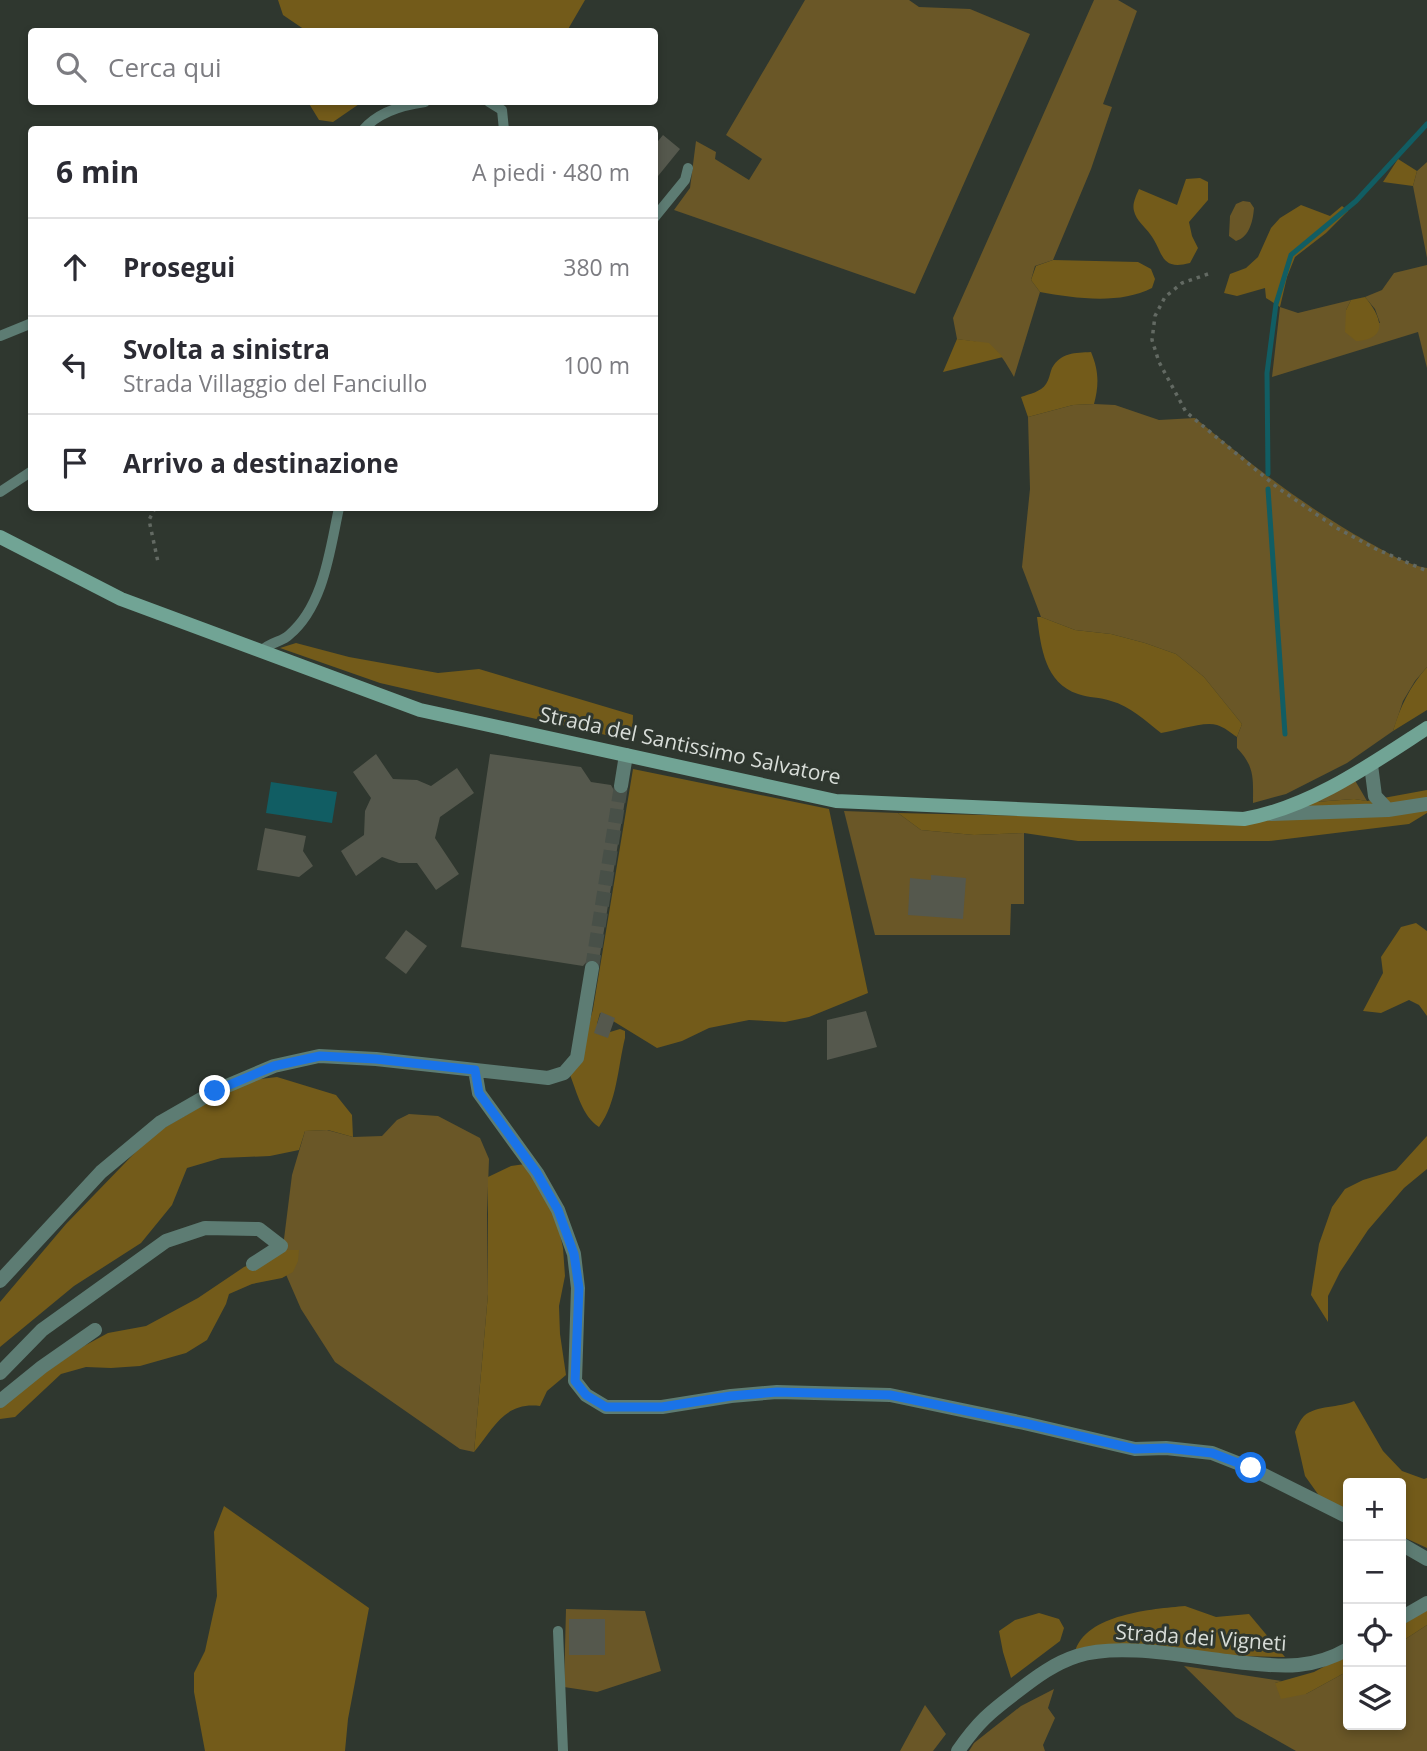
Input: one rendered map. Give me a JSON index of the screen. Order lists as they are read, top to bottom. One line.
{"streets":{"street":["Strada del Santissimo Salvatore","Strada dei Vigneti"]},"page":{"search":"Cerca qui","heading":["6 min","A piedi · 480 m"],"list":[["Prosegui","380 m"],["Svolta a sinistra","Strada Villaggio del Fanciullo","100 m"],"Arrivo a destinazione"],"map_buttons":["+","−"]}}
